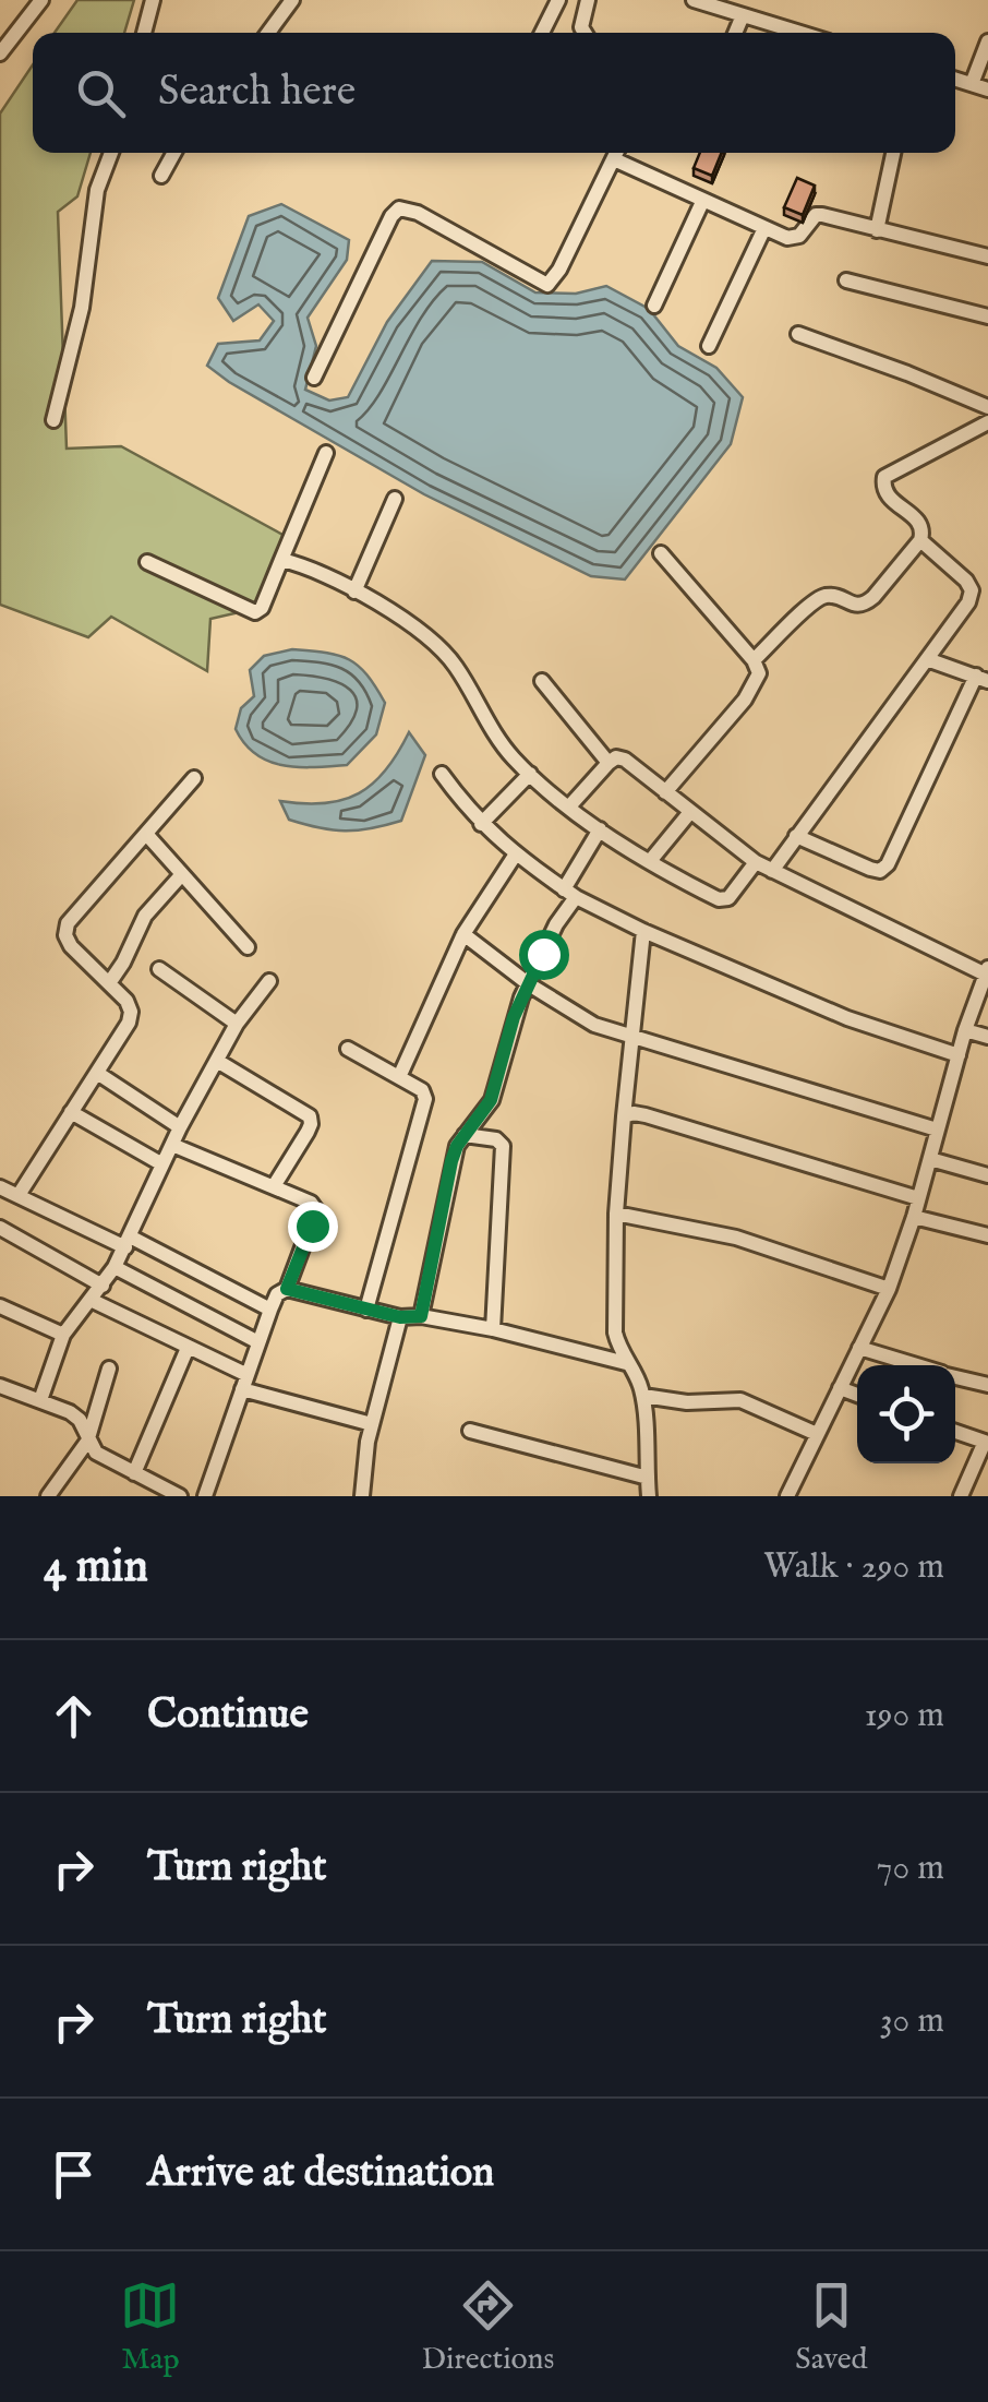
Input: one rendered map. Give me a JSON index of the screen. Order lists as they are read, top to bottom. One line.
{"page":{"search":"Search here","heading":["4 min","Walk · 290 m"],"list":[["Continue","190 m"],["Turn right","70 m"],["Turn right","30 m"],"Arrive at destination"],"nav":["Map","Directions","Saved"]}}
